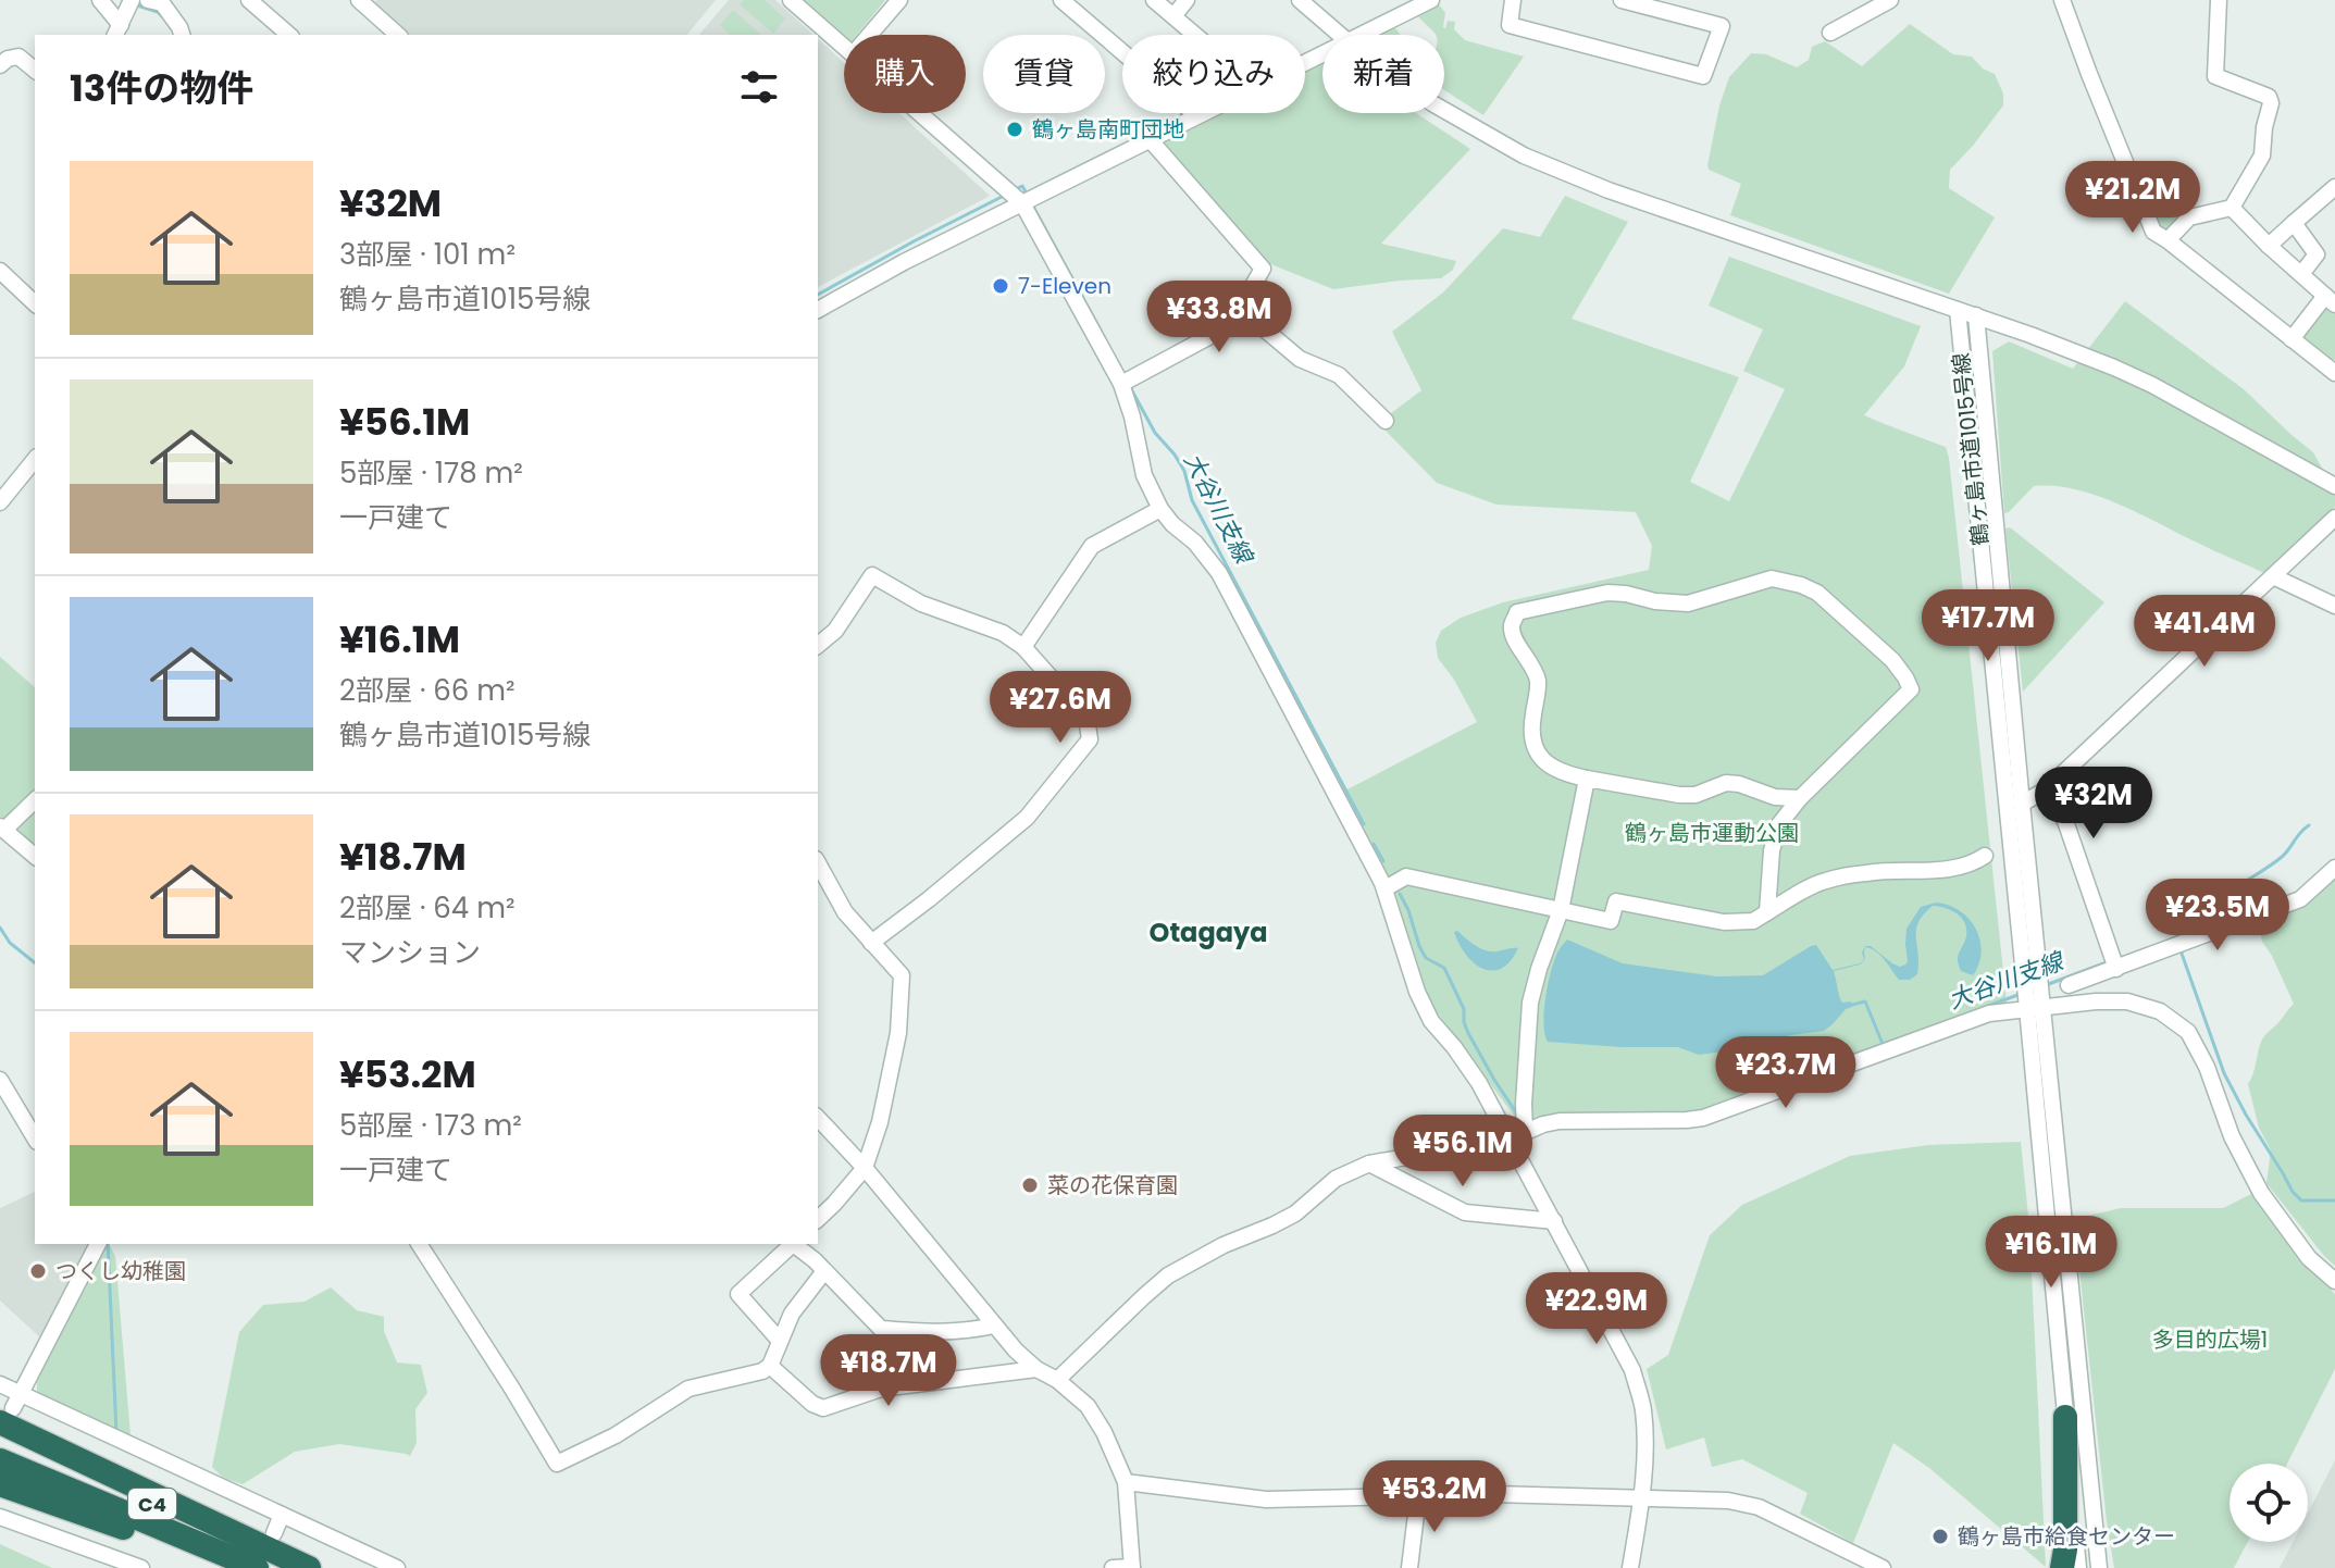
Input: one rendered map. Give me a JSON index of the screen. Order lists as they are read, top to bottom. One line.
{"streets":{"highway":["C4"],"street":["鶴ヶ島市道1015号線"]},"districts":["Otagaya"],"water":["大谷川支線"],"parks":["鶴ヶ島市運動公園","多目的広場1"],"places":["鶴ヶ島南町団地","7-Eleven","菜の花保育園","つくし幼稚園","鶴ヶ島市給食センター"],"page":{"chip":["購入","賃貸","絞り込み","新着"],"heading":"13件の物件","list":[{"name":"¥32M","note":"3部屋 · 101 m² · 鶴ヶ島市道1015号線"},{"name":"¥56.1M","note":"5部屋 · 178 m² · 一戸建て"},{"name":"¥16.1M","note":"2部屋 · 66 m² · 鶴ヶ島市道1015号線"},{"name":"¥18.7M","note":"2部屋 · 64 m² · マンション"},{"name":"¥53.2M","note":"5部屋 · 173 m² · 一戸建て"}],"price":["¥21.2M","¥33.8M","¥17.7M","¥41.4M","¥27.6M","¥32M","¥23.5M","¥23.7M","¥56.1M","¥16.1M","¥22.9M","¥18.7M","¥53.2M"]}}
